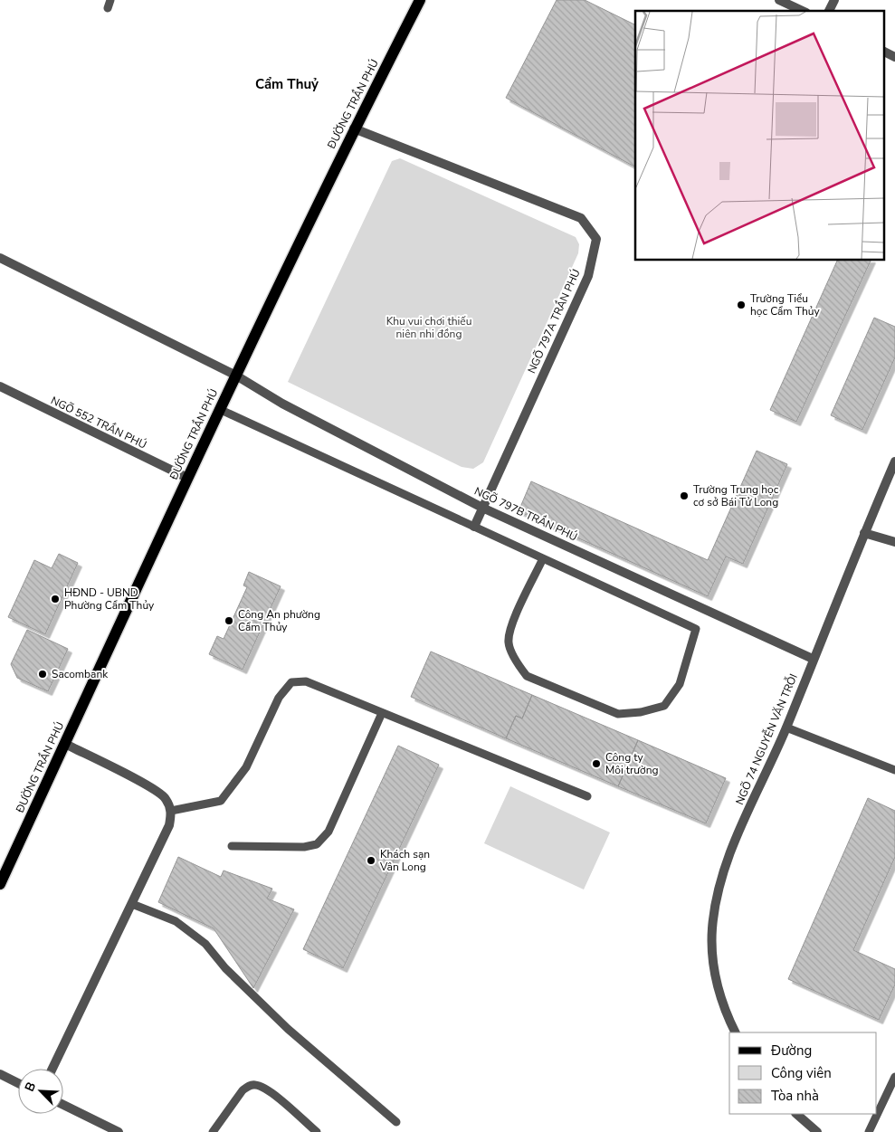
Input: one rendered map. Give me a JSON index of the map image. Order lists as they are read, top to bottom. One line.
{"streets":{"main road":["ĐƯỜNG TRẦN PHÚ"],"street":["NGÕ 797A TRẦN PHÚ","NGÕ 552 TRẦN PHÚ","NGÕ 797B TRẦN PHÚ","NGÕ 74 NGUYỄN VĂN TRỖI"]},"crossings":[["ĐƯỜNG TRẦN PHÚ","NGÕ 797A TRẦN PHÚ"],["ĐƯỜNG TRẦN PHÚ","NGÕ 552 TRẦN PHÚ"],["ĐƯỜNG TRẦN PHÚ","NGÕ 797B TRẦN PHÚ"],["NGÕ 797A TRẦN PHÚ","NGÕ 797B TRẦN PHÚ"],["NGÕ 797B TRẦN PHÚ","NGÕ 74 NGUYỄN VĂN TRỖI"]],"districts":["Cẩm Thuỷ"],"parks":["Khu vui chơi thiếu niên nhi đồng"],"places":["Trường Tiểu học Cẩm Thủy","Trường Trung học cơ sở Bái Tử Long","HĐND - UBND Phường Cẩm Thủy","Công An phường Cẩm Thủy","Sacombank","Công ty Môi trường","Khách sạn Vân Long"],"legend":["Đường","Công viên","Tòa nhà"],"north":"top left"}
